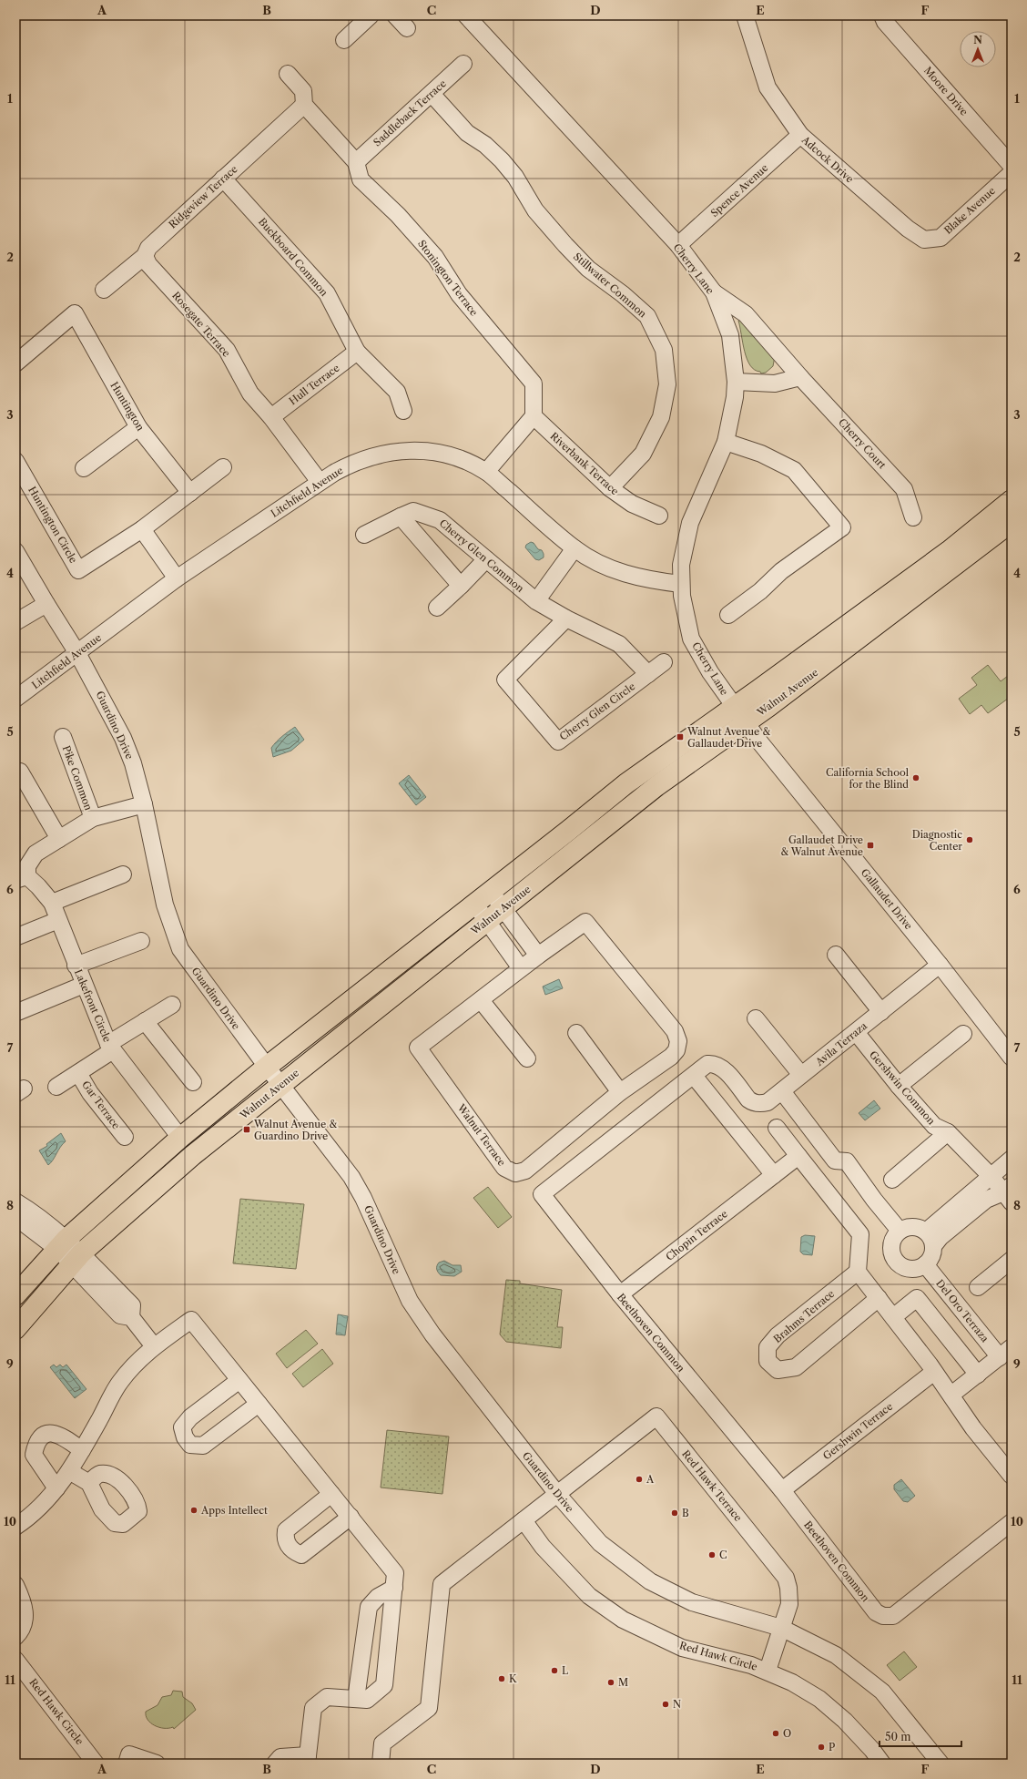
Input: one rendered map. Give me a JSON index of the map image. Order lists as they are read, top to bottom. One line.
{"streets":{"main road":["Walnut Avenue"],"street":["Moore Drive","Saddleback Terrace","Adcock Drive","Spence Avenue","Ridgeview Terrace","Blake Avenue","Buckboard Common","Cherry Lane","Stonington Terrace","Stillwater Common","Rosegate Terrace","Hull Terrace","Huntington","Cherry Court","Riverbank Terrace","Litchfield Avenue","Huntington Circle","Cherry Glen Common","Cherry Glen Circle","Guardino Drive","Pike Common","Gallaudet Drive","Lakefront Circle","Avila Terraza","Gershwin Common","Gar Terrace","Walnut Terrace","Chopin Terrace","Del Oro Terraza","Brahms Terrace","Beethoven Common","Gershwin Terrace","Red Hawk Terrace","Red Hawk Circle"]},"crossings":[["Saddleback Terrace","Stonington Terrace"],["Saddleback Terrace","Stillwater Common"],["Adcock Drive","Spence Avenue"],["Adcock Drive","Blake Avenue"],["Spence Avenue","Cherry Lane"],["Ridgeview Terrace","Buckboard Common"],["Ridgeview Terrace","Stonington Terrace"],["Ridgeview Terrace","Rosegate Terrace"],["Buckboard Common","Hull Terrace"],["Cherry Lane","Cherry Court"],["Cherry Lane","Litchfield Avenue"],["Cherry Lane","Walnut Avenue"],["Cherry Lane","Gallaudet Drive"],["Stonington Terrace","Riverbank Terrace"],["Stillwater Common","Riverbank Terrace"],["Rosegate Terrace","Hull Terrace"],["Rosegate Terrace","Litchfield Avenue"],["Litchfield Avenue","Guardino Drive"],["Cherry Glen Common","Cherry Glen Circle"],["Walnut Avenue","Guardino Drive"],["Walnut Avenue","Gallaudet Drive"],["Walnut Avenue","Lakefront Circle"],["Guardino Drive","Red Hawk Terrace"],["Gallaudet Drive","Avila Terraza"],["Lakefront Circle","Gar Terrace"],["Avila Terraza","Gershwin Common"],["Avila Terraza","Beethoven Common"],["Chopin Terrace","Beethoven Common"],["Beethoven Common","Gershwin Terrace"],["Red Hawk Terrace","Red Hawk Circle"]],"places":{"transit":["Walnut Avenue & Gallaudet Drive","Gallaudet Drive & Walnut Avenue","Walnut Avenue & Guardino Drive"],"other":["California School for the Blind","Diagnostic Center","A","Apps Intellect","B","C","L","K","M","N","O","P"]},"scale_bar":"50 m","north":"top","grid":{"columns":["A","B","C","D","E","F"],"rows":["1","2","3","4","5","6","7","8","9","10","11"]}}
